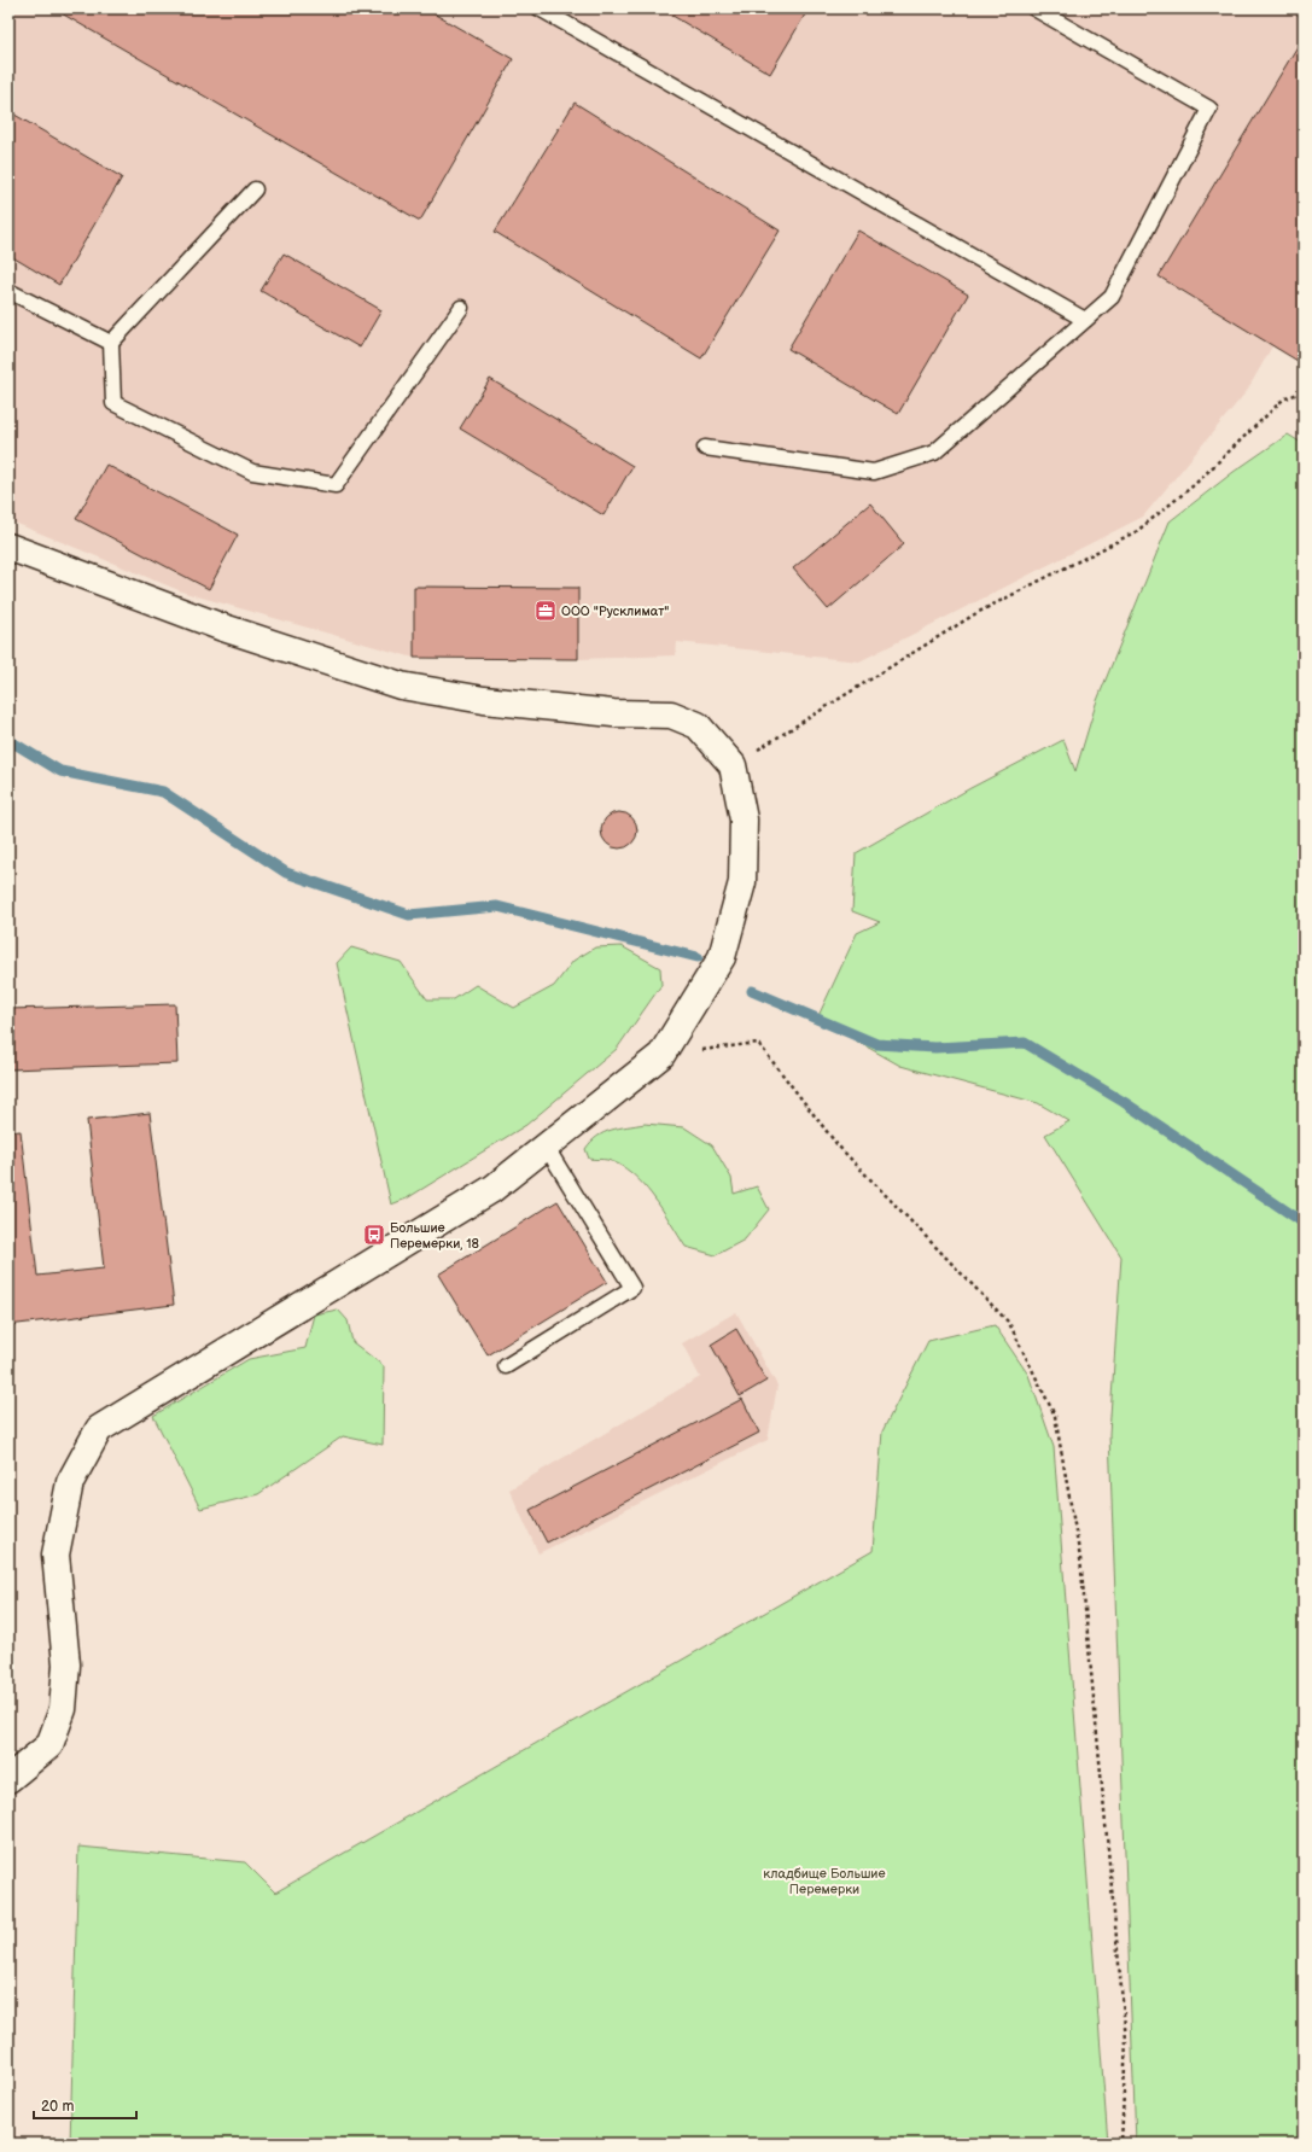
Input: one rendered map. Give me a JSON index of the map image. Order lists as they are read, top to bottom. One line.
{"parks":["кладбище Большие Перемерки"],"places":{"office":["ООО \"Русклимат\""],"bus stop":["Большие Перемерки, 18"]},"scale_bar":"20 m"}
